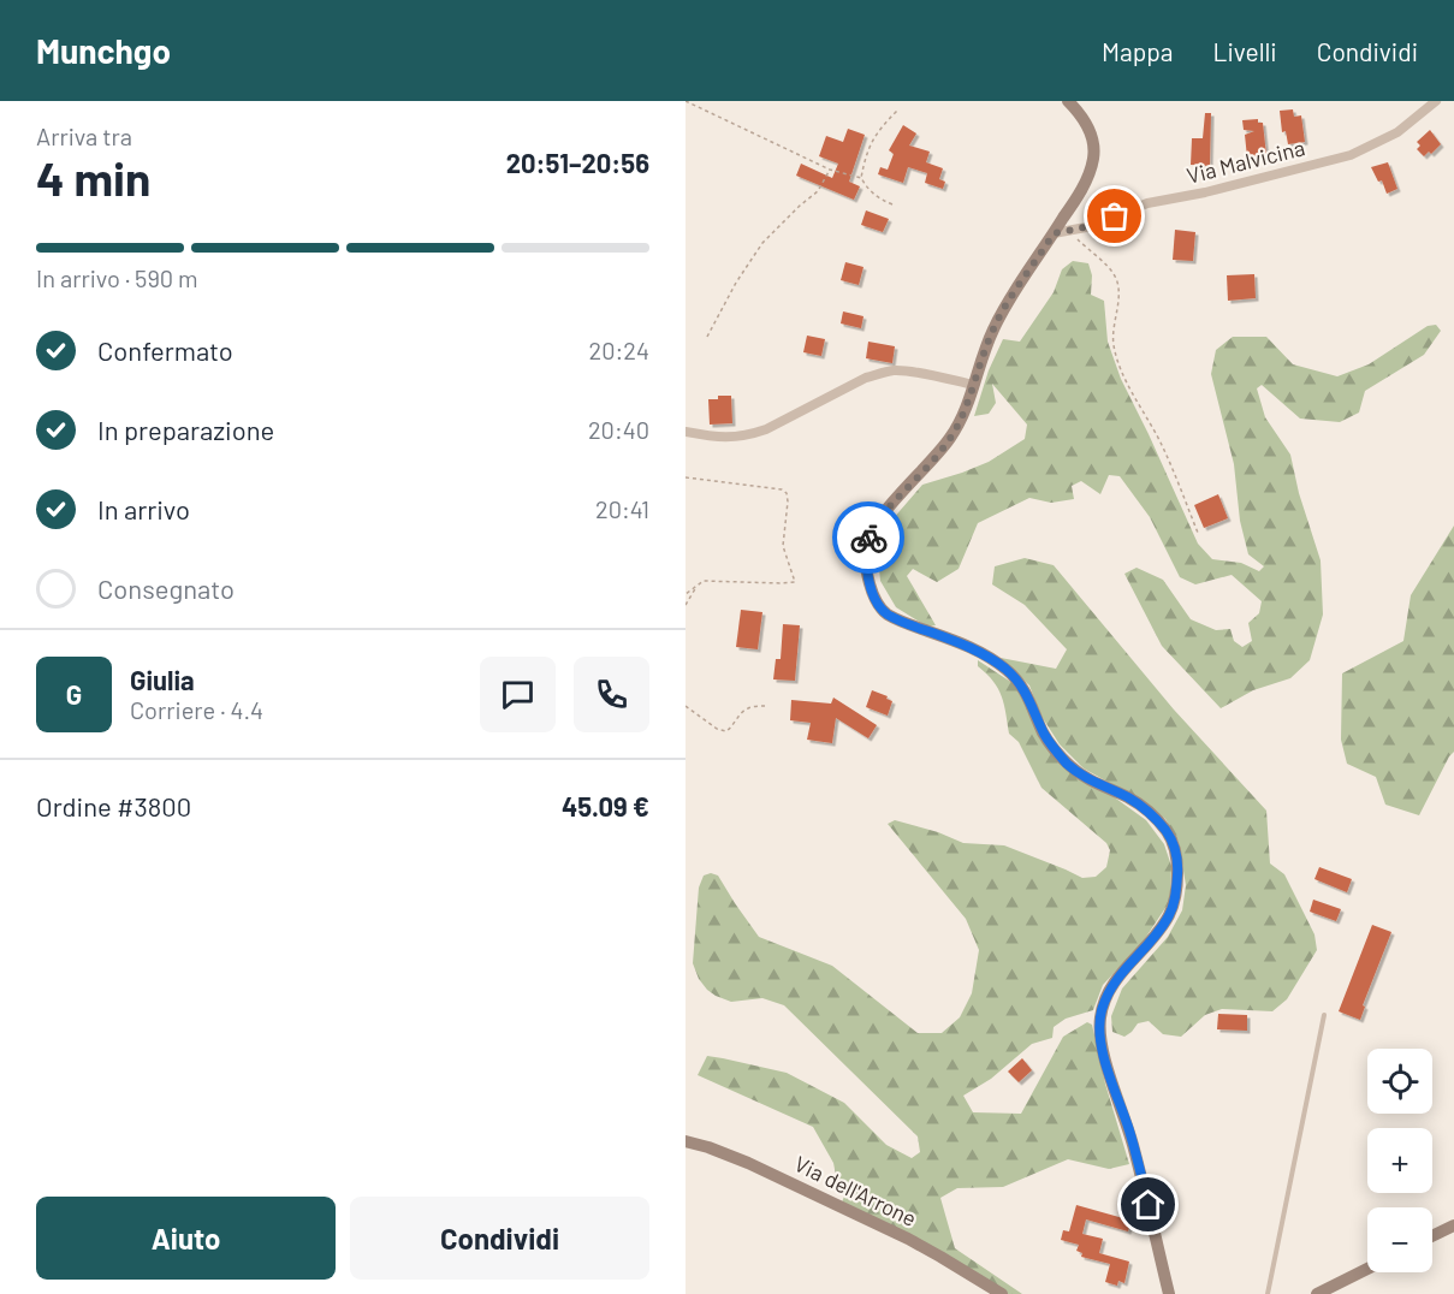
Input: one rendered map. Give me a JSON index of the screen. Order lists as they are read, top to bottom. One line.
{"streets":{"street":["Via Malvicina","Via dell'Arrone"]},"page":{"header":"Munchgo","nav":["Mappa","Livelli","Condividi"],"heading":["4 min","Arriva tra","20:51–20:56"],"panel":["Giulia","Corriere · 4.4","Ordine #3800","45.09 €"],"bar":"In arrivo · 590 m","list":[["Confermato","20:24"],["In preparazione","20:40"],["In arrivo","20:41"],"Consegnato"],"round":"G","map_buttons":["+","−"],"buttons":["Aiuto","Condividi"]}}
